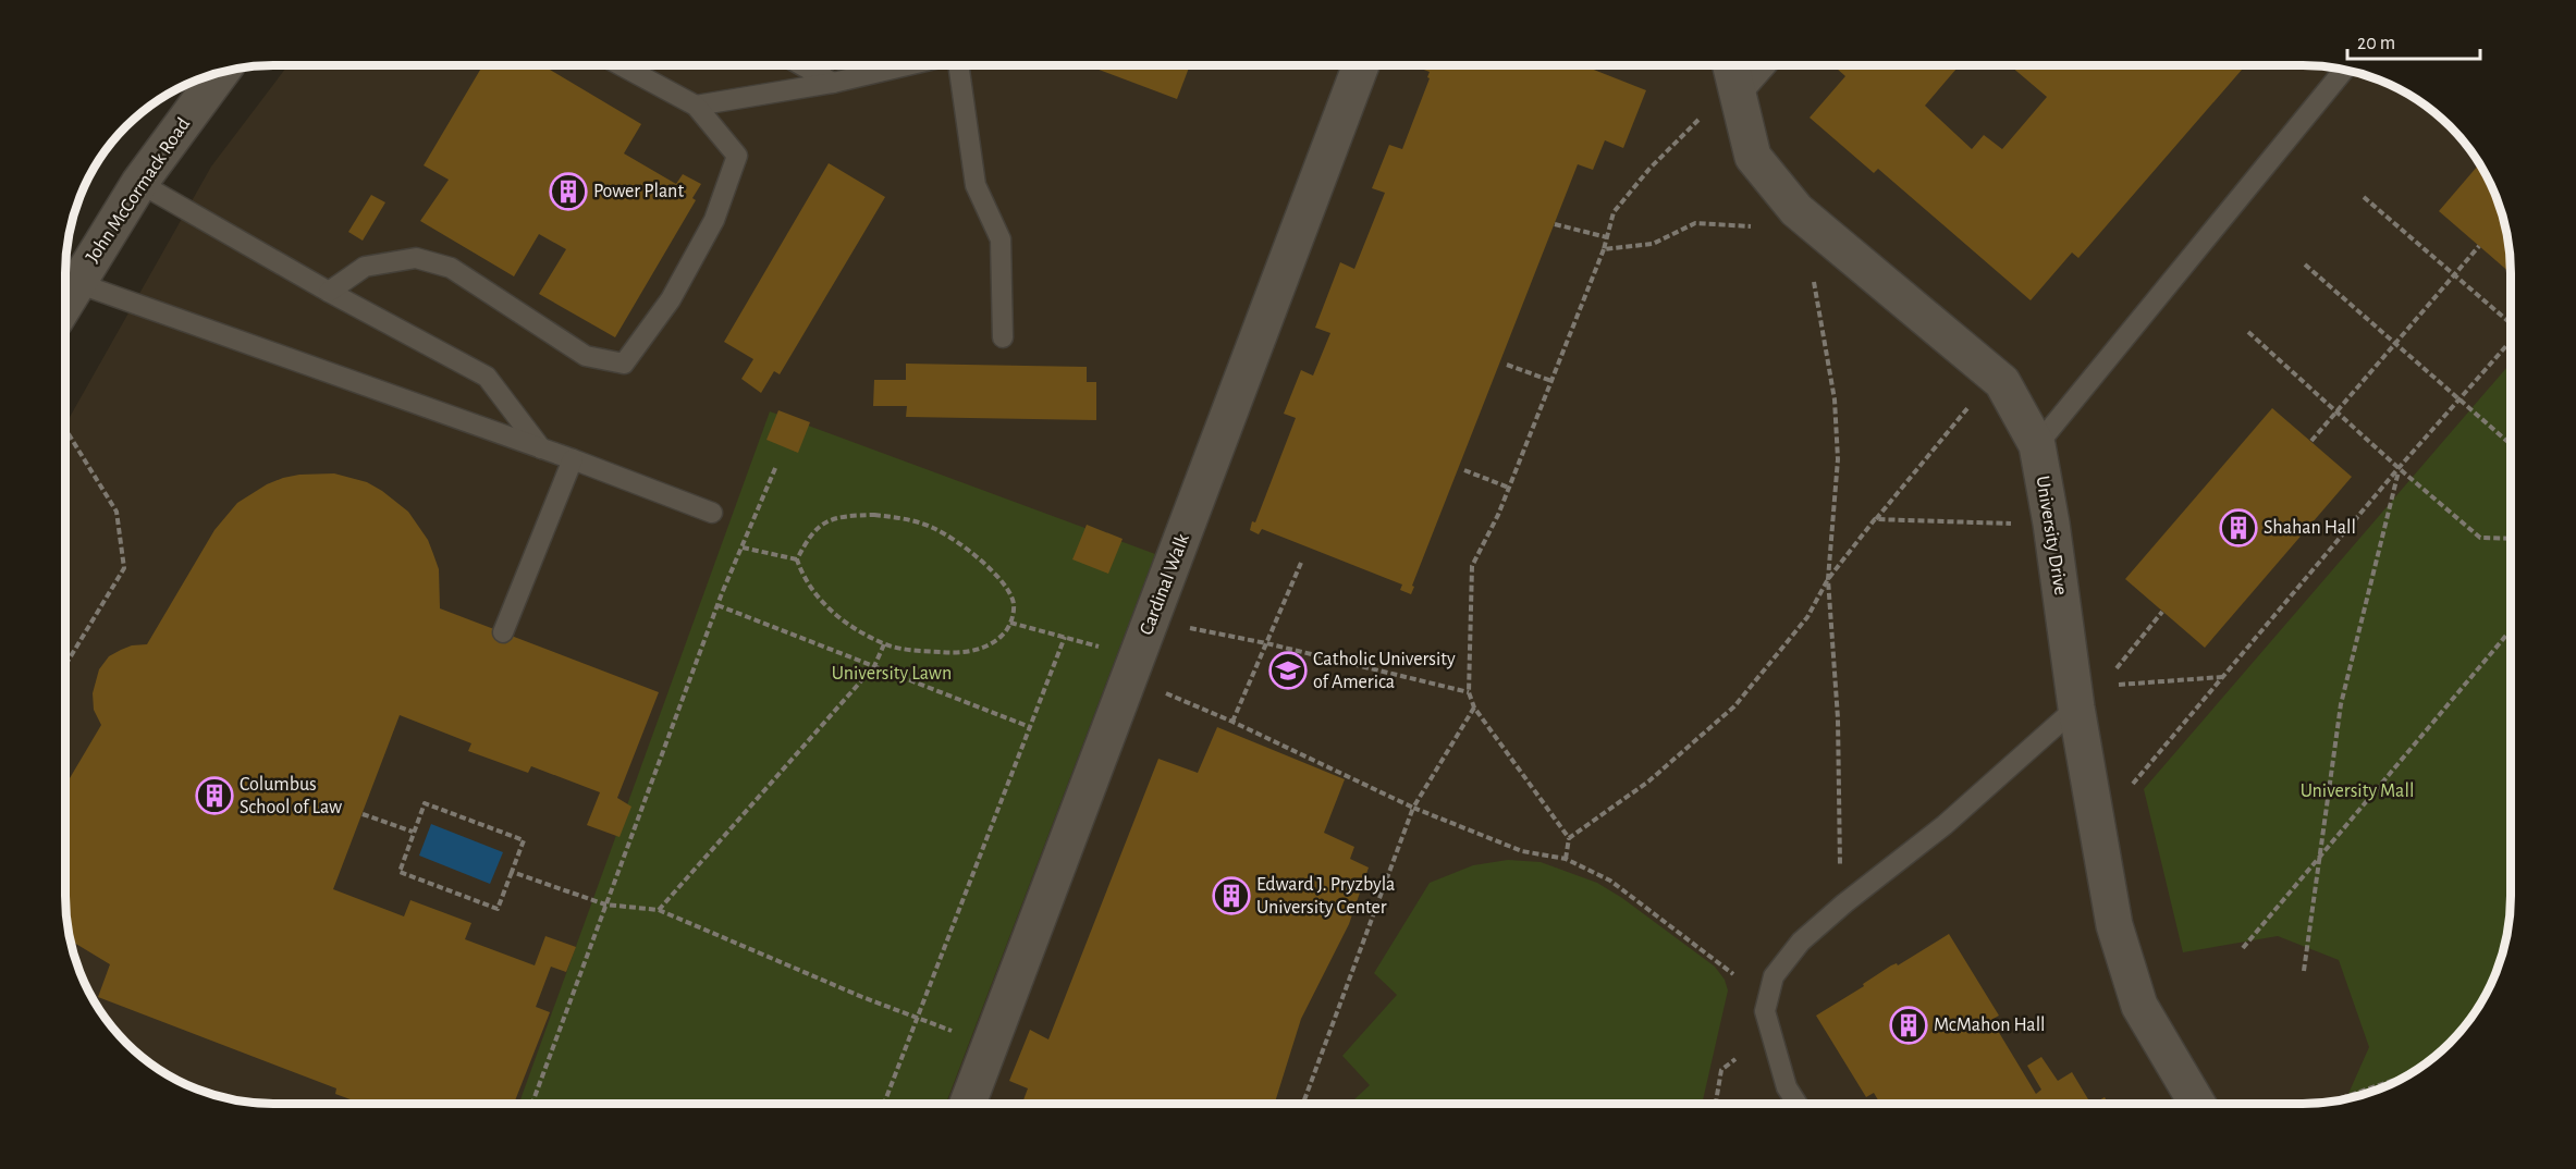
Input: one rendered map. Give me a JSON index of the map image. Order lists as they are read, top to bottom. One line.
{"streets":{"street":["John McCormack Road","University Drive","Cardinal Walk"]},"parks":["University Lawn","University Mall"],"places":{"building":["Power Plant","Shahan Hall","Columbus School of Law","Edward J. Pryzbyla University Center","McMahon Hall"],"school or university":["Catholic University of America"]},"scale_bar":"20 m"}
